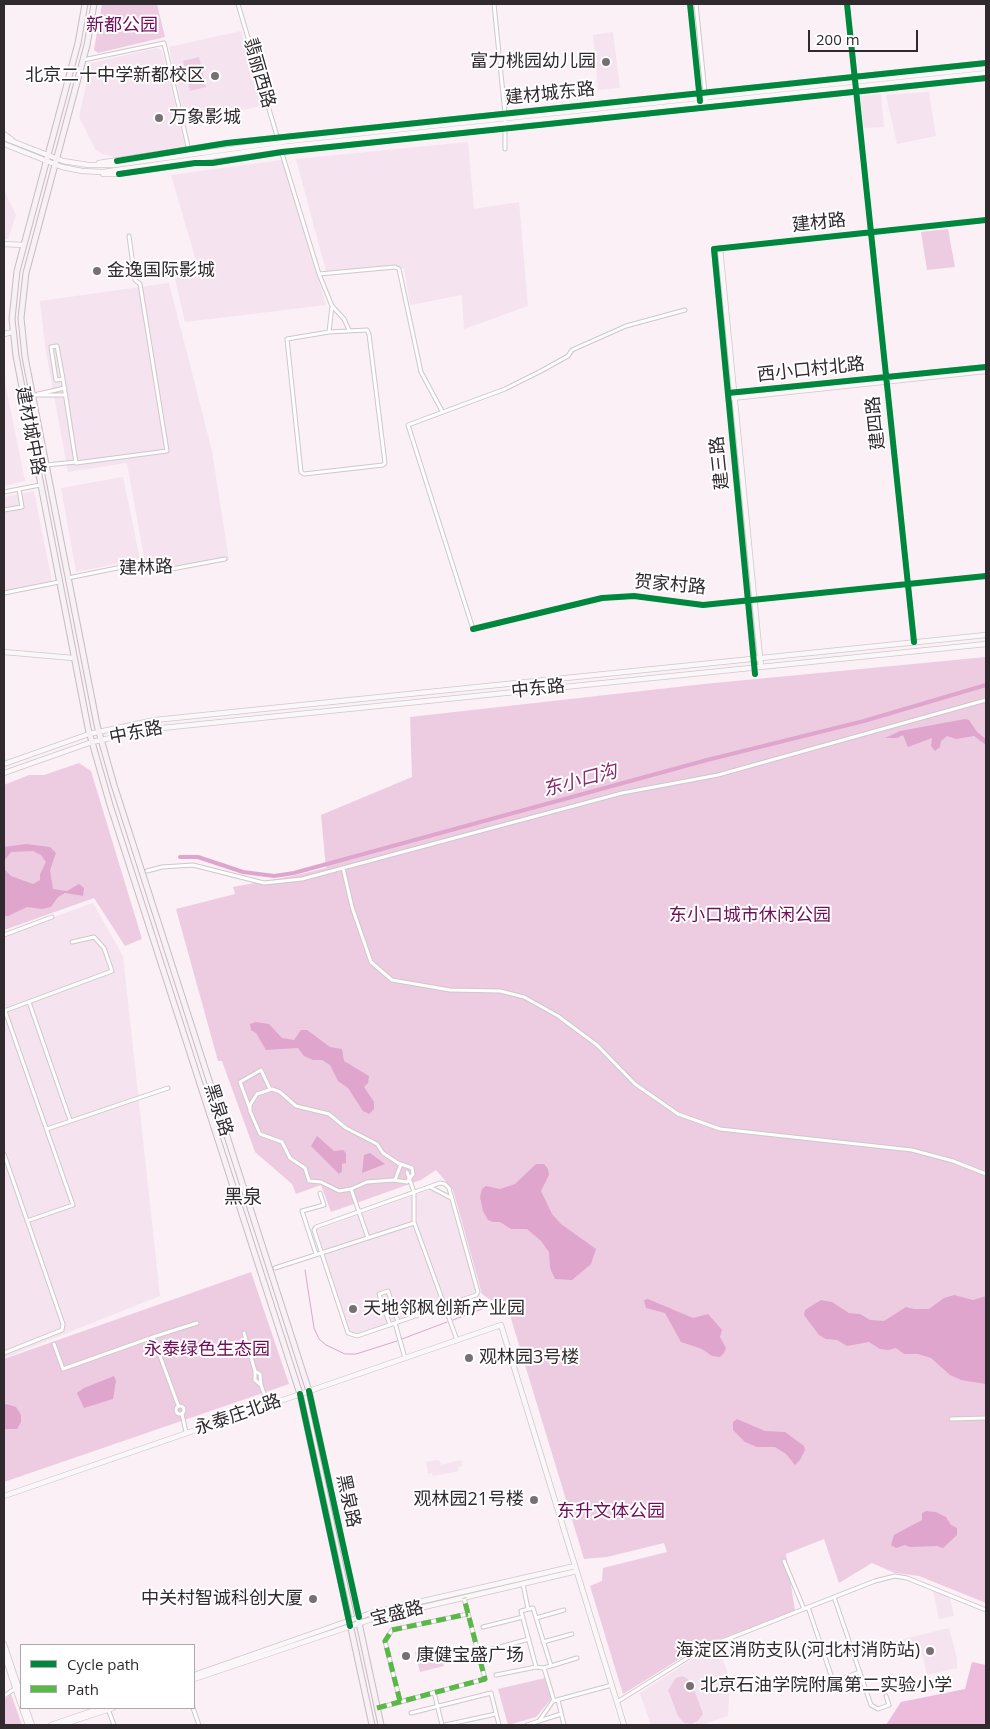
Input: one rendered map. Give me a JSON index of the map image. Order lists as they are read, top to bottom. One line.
{"streets":{"main road":["建材城中路","黑泉路"],"street":["翡丽西路","建材城东路","建材路","西小口村北路","建四路","建三路","建林路","贺家村路","中东路","永泰庄北路","宝盛路"]},"crossings":[["翡丽西路","建材城东路"],["建材城东路","建四路"],["建材城东路","建材城中路"],["建材路","建四路"],["建材路","建三路"],["西小口村北路","建四路"],["西小口村北路","建三路"],["建四路","贺家村路"],["建四路","中东路"],["建材城中路","建林路"],["建材城中路","中东路"],["建材城中路","黑泉路"],["建三路","贺家村路"],["建三路","中东路"],["中东路","黑泉路"],["黑泉路","永泰庄北路"],["黑泉路","宝盛路"],["永泰庄北路","宝盛路"]],"districts":["黑泉"],"water":["东小口沟"],"parks":["新都公园","东小口城市休闲公园","永泰绿色生态园","东升文体公园"],"places":["富力桃园幼儿园","北京二十中学新都校区","万象影城","金逸国际影城","天地邻枫创新产业园","观林园3号楼","观林园21号楼","中关村智诚科创大厦","海淀区消防支队(河北村消防站)","康健宝盛广场","北京石油学院附属第二实验小学"],"legend":["Cycle path","Path"],"scale_bar":"200 m"}
